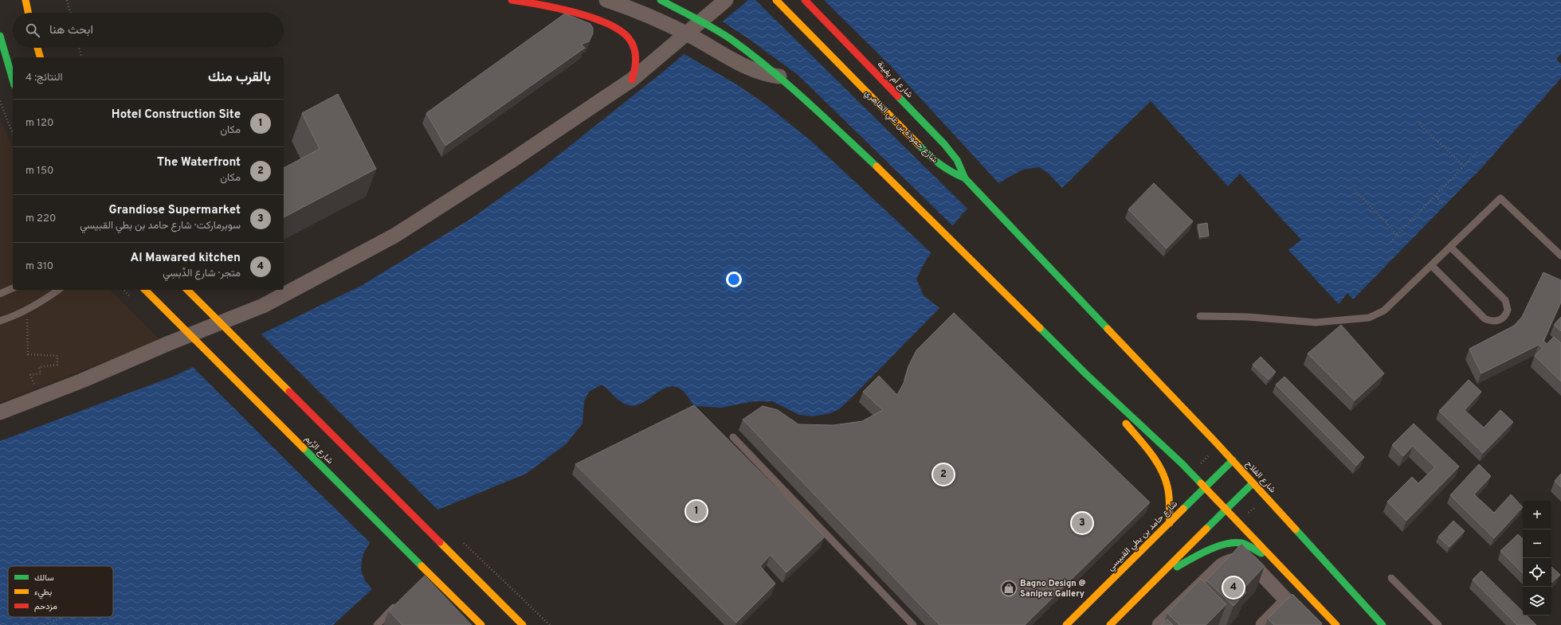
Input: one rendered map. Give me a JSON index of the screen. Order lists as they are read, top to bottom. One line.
{"streets":{"main road":["شارع أم يِفينة","شارع حمودة بن علي الظاهري","شارع الرِّيم","شارع الفلاح","شارع حامد بن بطي القبيسي"]},"crossings":[["شارع أم يِفينة","شارع حمودة بن علي الظاهري"],["شارع حمودة بن علي الظاهري","شارع الفلاح"],["شارع الفلاح","شارع حامد بن بطي القبيسي"]],"places":{"shop":["Bagno Design @ Sanipex Gallery"]},"legend":["سالك","بطيء","مزدحم"],"page":{"search":"ابحث هنا","heading":["بالقرب منك","النتائج: 4"],"list":[{"mark":"1","name":"Hotel Construction Site","note":"مكان","value":"120 m"},{"mark":"2","name":"The Waterfront","note":"مكان","value":"150 m"},{"mark":"3","name":"Grandiose Supermarket","note":"سوبرماركت · شارع حامد بن بطي القبيسي","value":"220 m"},{"mark":"4","name":"Al Mawared kitchen","note":"متجر · شارع الدِّبسِي","value":"310 m"}],"pins":["2","1","3","4"],"map_buttons":["+","−"]}}
